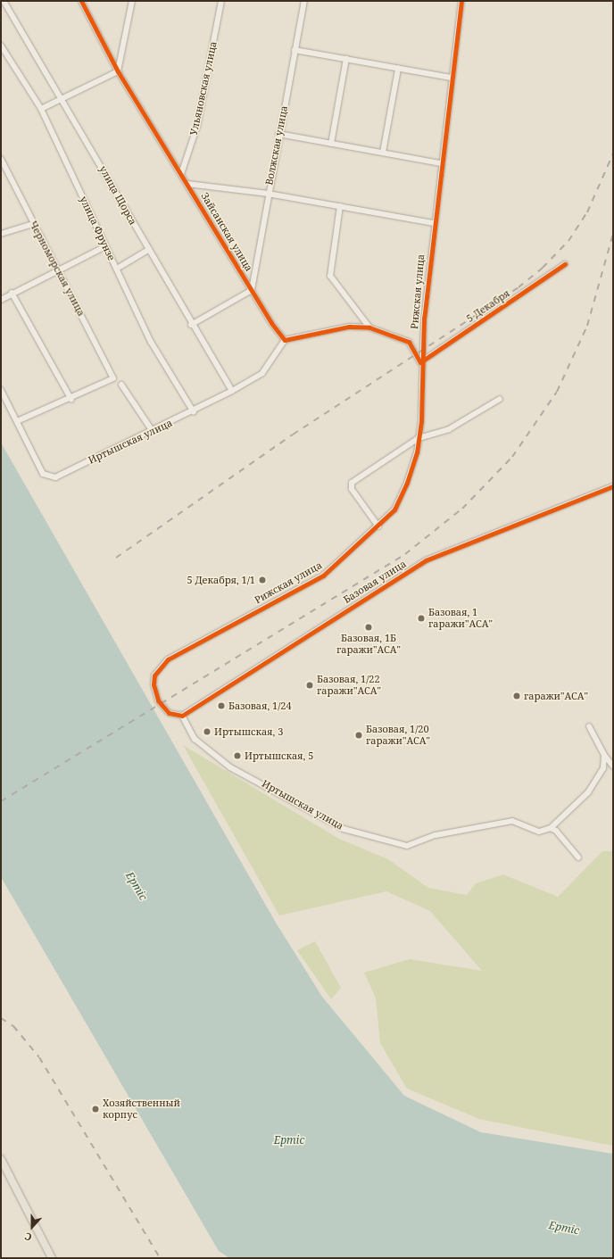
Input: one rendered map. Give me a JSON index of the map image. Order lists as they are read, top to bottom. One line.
{"streets":{"street":["Ульяновская улица","Волжская улица","улица Щорса","улица Фрунзе","Зайсанская улица","Черноморская улица","Рижская улица","5 Декабря","Иртышская улица","Базовая улица"]},"crossings":[["Ульяновская улица","Зайсанская улица"],["Волжская улица","Зайсанская улица"],["улица Щорса","Иртышская улица"],["улица Фрунзе","Иртышская улица"],["Зайсанская улица","Иртышская улица"],["Рижская улица","5 Декабря"],["Рижская улица","Иртышская улица"],["Рижская улица","Базовая улица"],["Иртышская улица","Базовая улица"]],"water":["Ертіс"],"places":["5 Декабря, 1/1","Базовая, 1 гаражи\"ACА\"","Базовая, 1Б гаражи\"ACА\"","Базовая, 1/22 гаражи\"ACА\"","гаражи\"ACА\"","Базовая, 1/24","Иртышская, 3","Базовая, 1/20 гаражи\"ACА\"","Иртышская, 5","Хозяйственный корпус"],"north":"bottom"}
